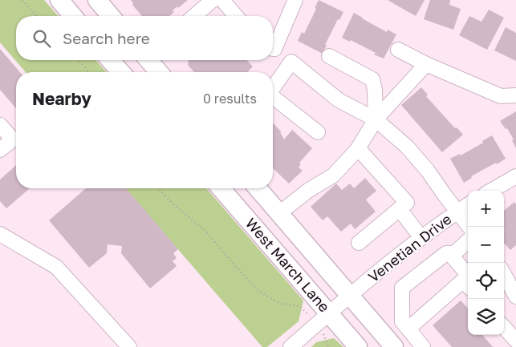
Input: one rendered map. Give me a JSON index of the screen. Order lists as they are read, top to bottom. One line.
{"streets":{"main road":["West March Lane"],"street":["Venetian Drive"]},"crossings":[["Venetian Drive","West March Lane"]],"page":{"search":"Search here","heading":["Nearby","0 results"],"map_buttons":["+","−"]}}
